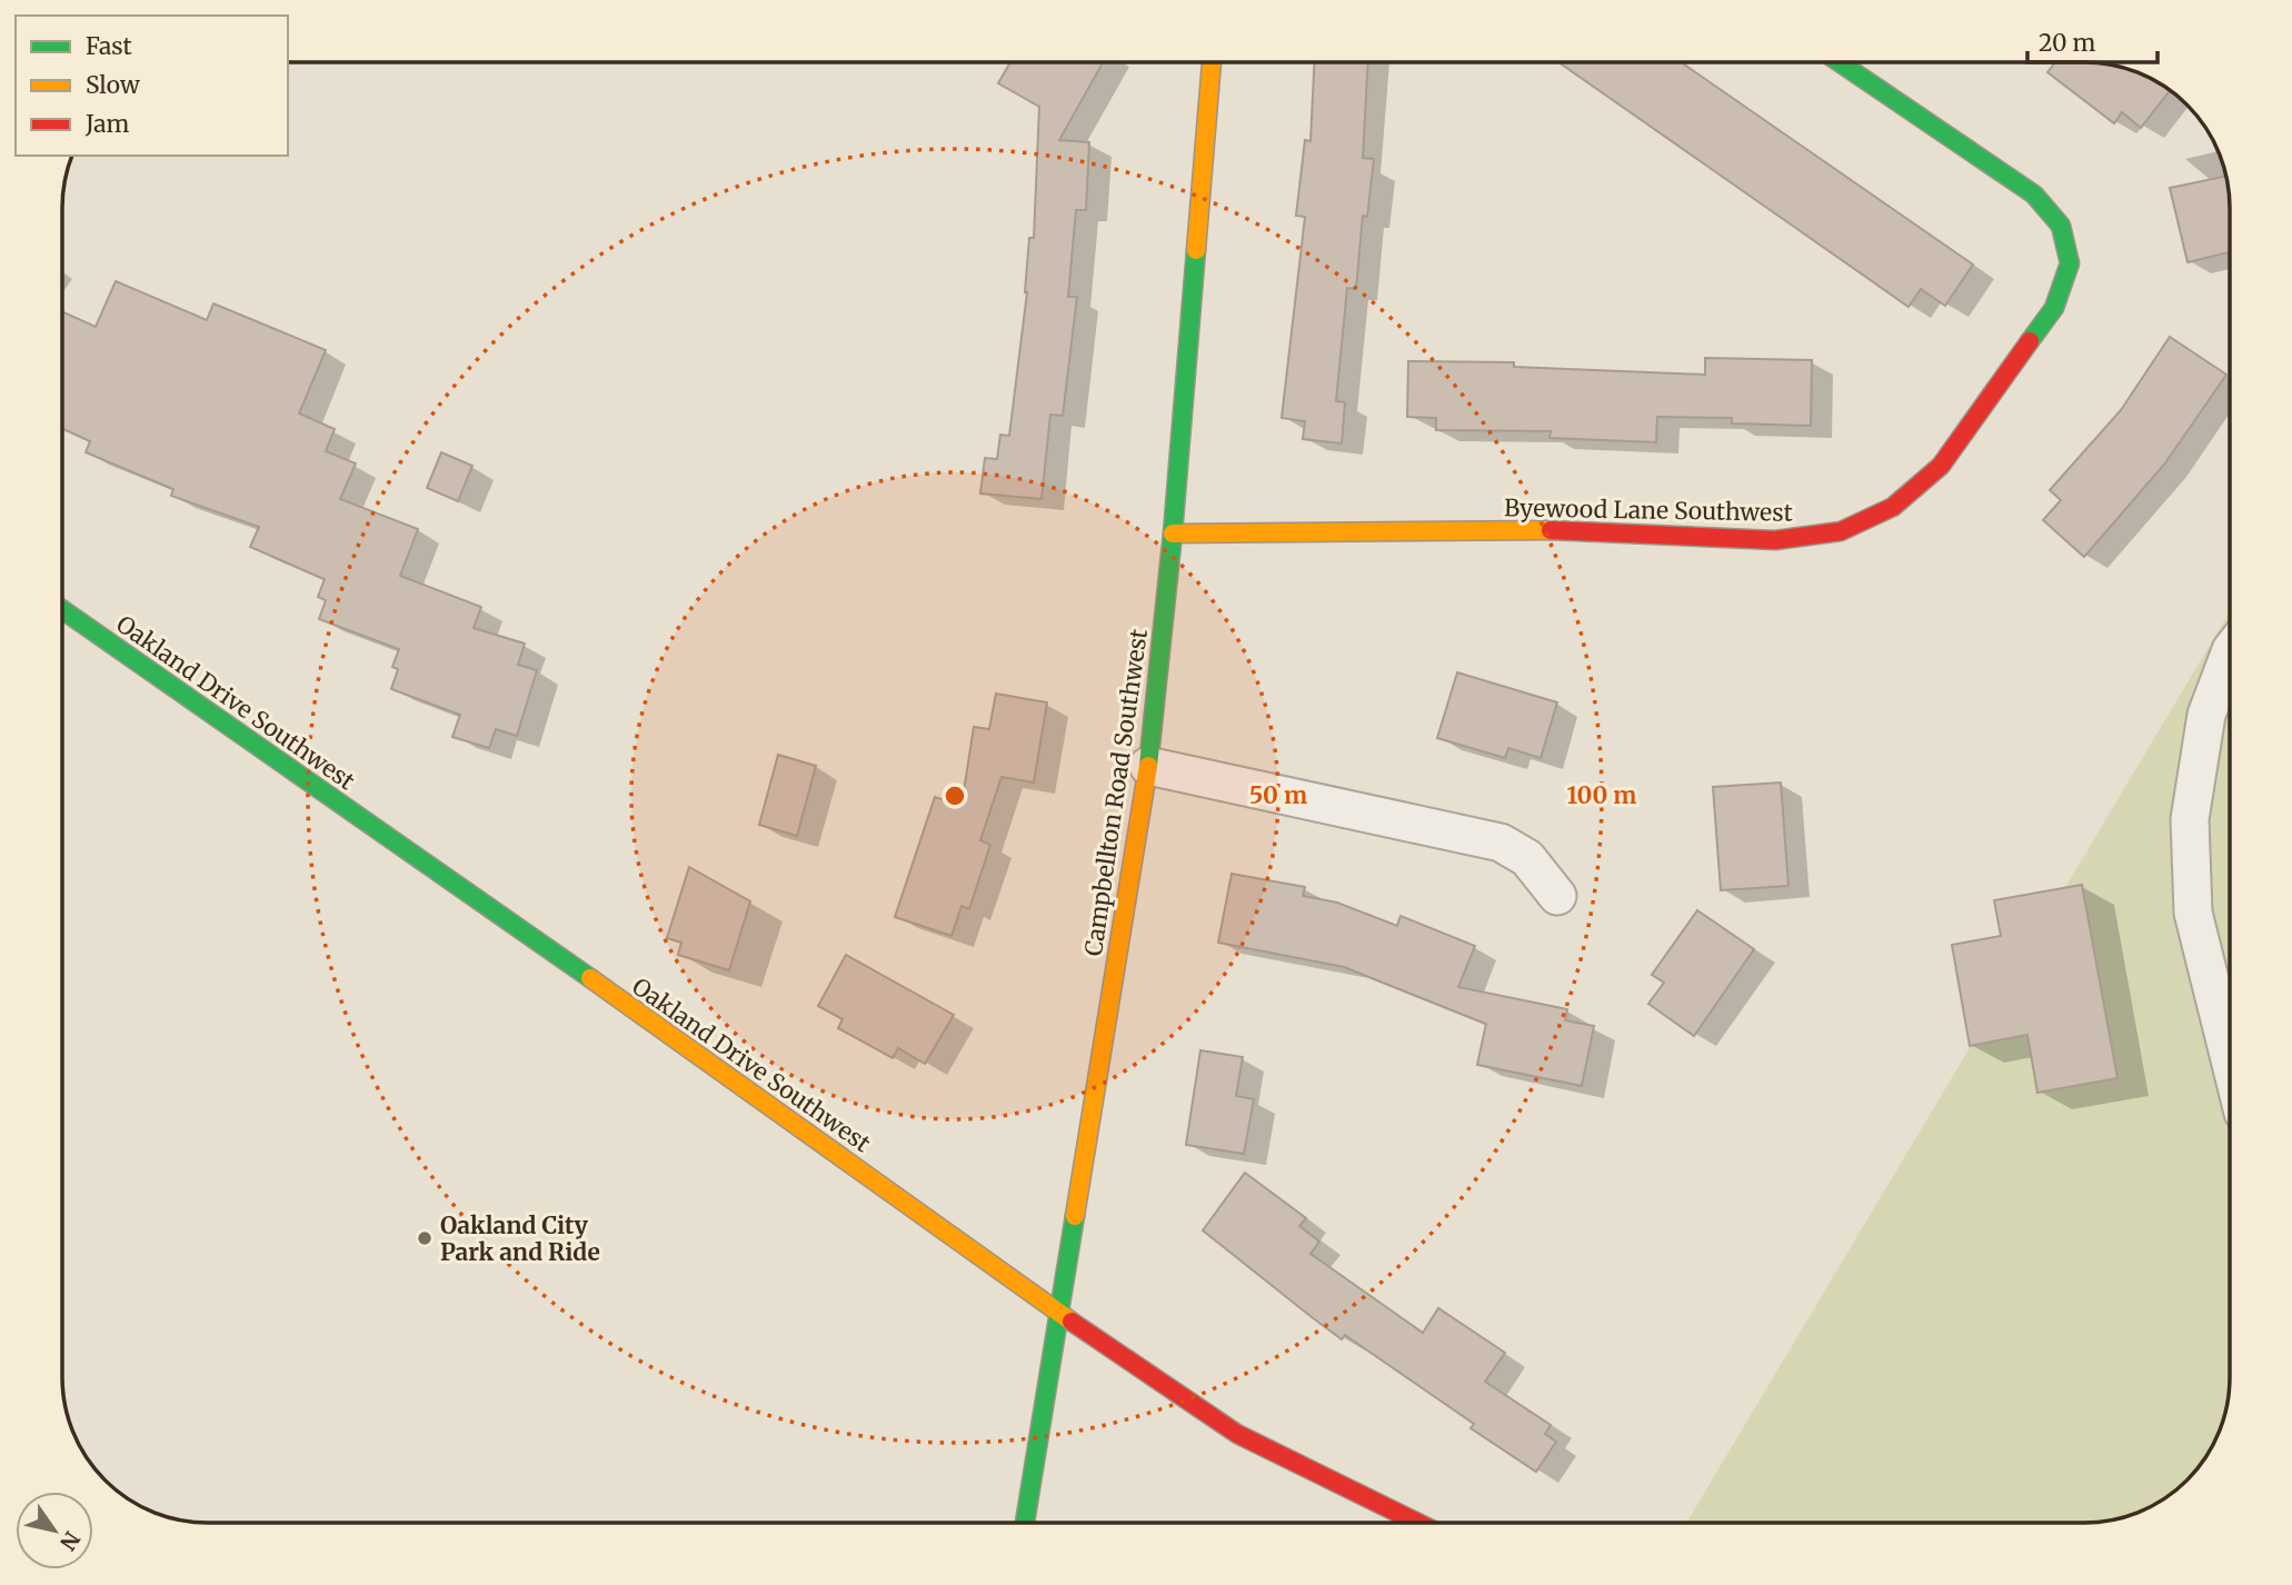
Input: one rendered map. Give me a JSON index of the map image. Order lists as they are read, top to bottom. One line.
{"streets":{"street":["Byewood Lane Southwest","Oakland Drive Southwest","Campbellton Road Southwest"]},"crossings":[["Byewood Lane Southwest","Campbellton Road Southwest"],["Oakland Drive Southwest","Campbellton Road Southwest"]],"places":["Oakland City Park and Ride"],"legend":["Fast","Slow","Jam"],"scale_bar":"20 m","north":"bottom right","rings":["50 m","100 m"]}
